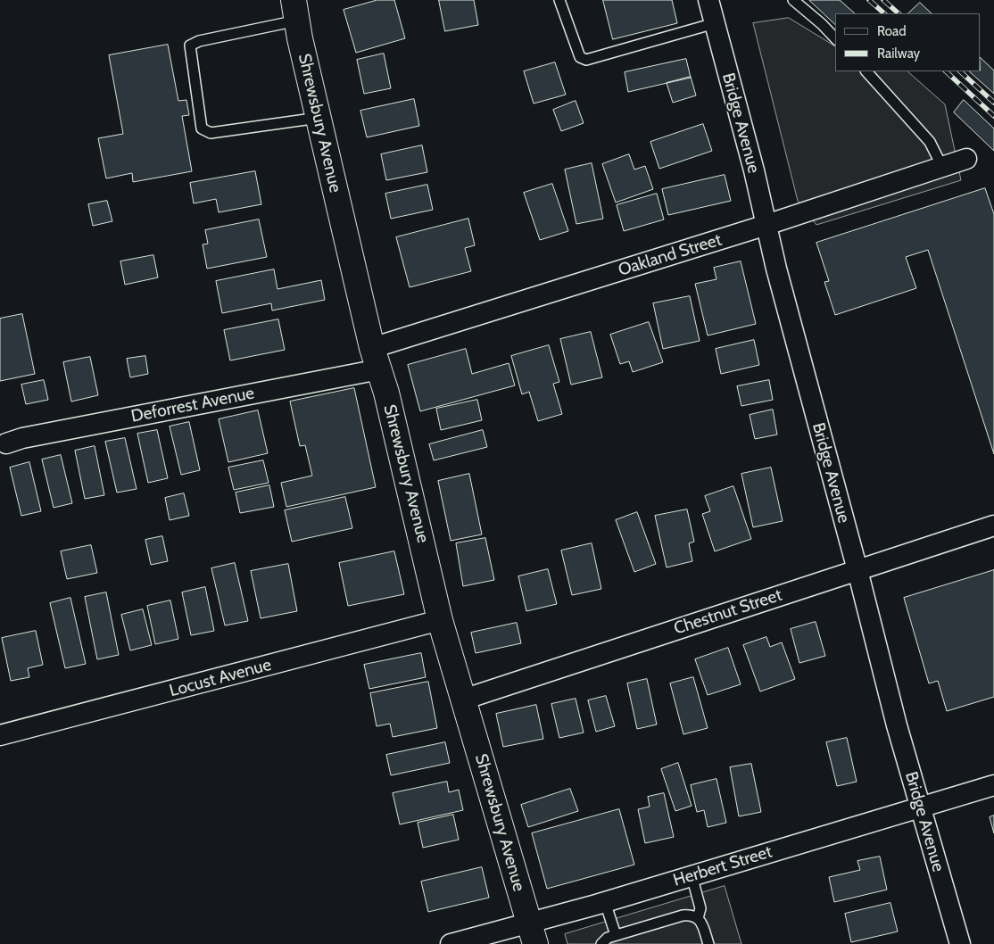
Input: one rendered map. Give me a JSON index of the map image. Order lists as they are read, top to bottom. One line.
{"streets":{"main road":["Shrewsbury Avenue"],"street":["Bridge Avenue","Oakland Street","Deforrest Avenue","Chestnut Street","Locust Avenue","Herbert Street"]},"crossings":[["Shrewsbury Avenue","Oakland Street"],["Shrewsbury Avenue","Deforrest Avenue"],["Shrewsbury Avenue","Chestnut Street"],["Shrewsbury Avenue","Locust Avenue"],["Shrewsbury Avenue","Herbert Street"],["Bridge Avenue","Oakland Street"],["Bridge Avenue","Chestnut Street"],["Bridge Avenue","Herbert Street"],["Oakland Street","Deforrest Avenue"]],"legend":["Road","Railway"]}
